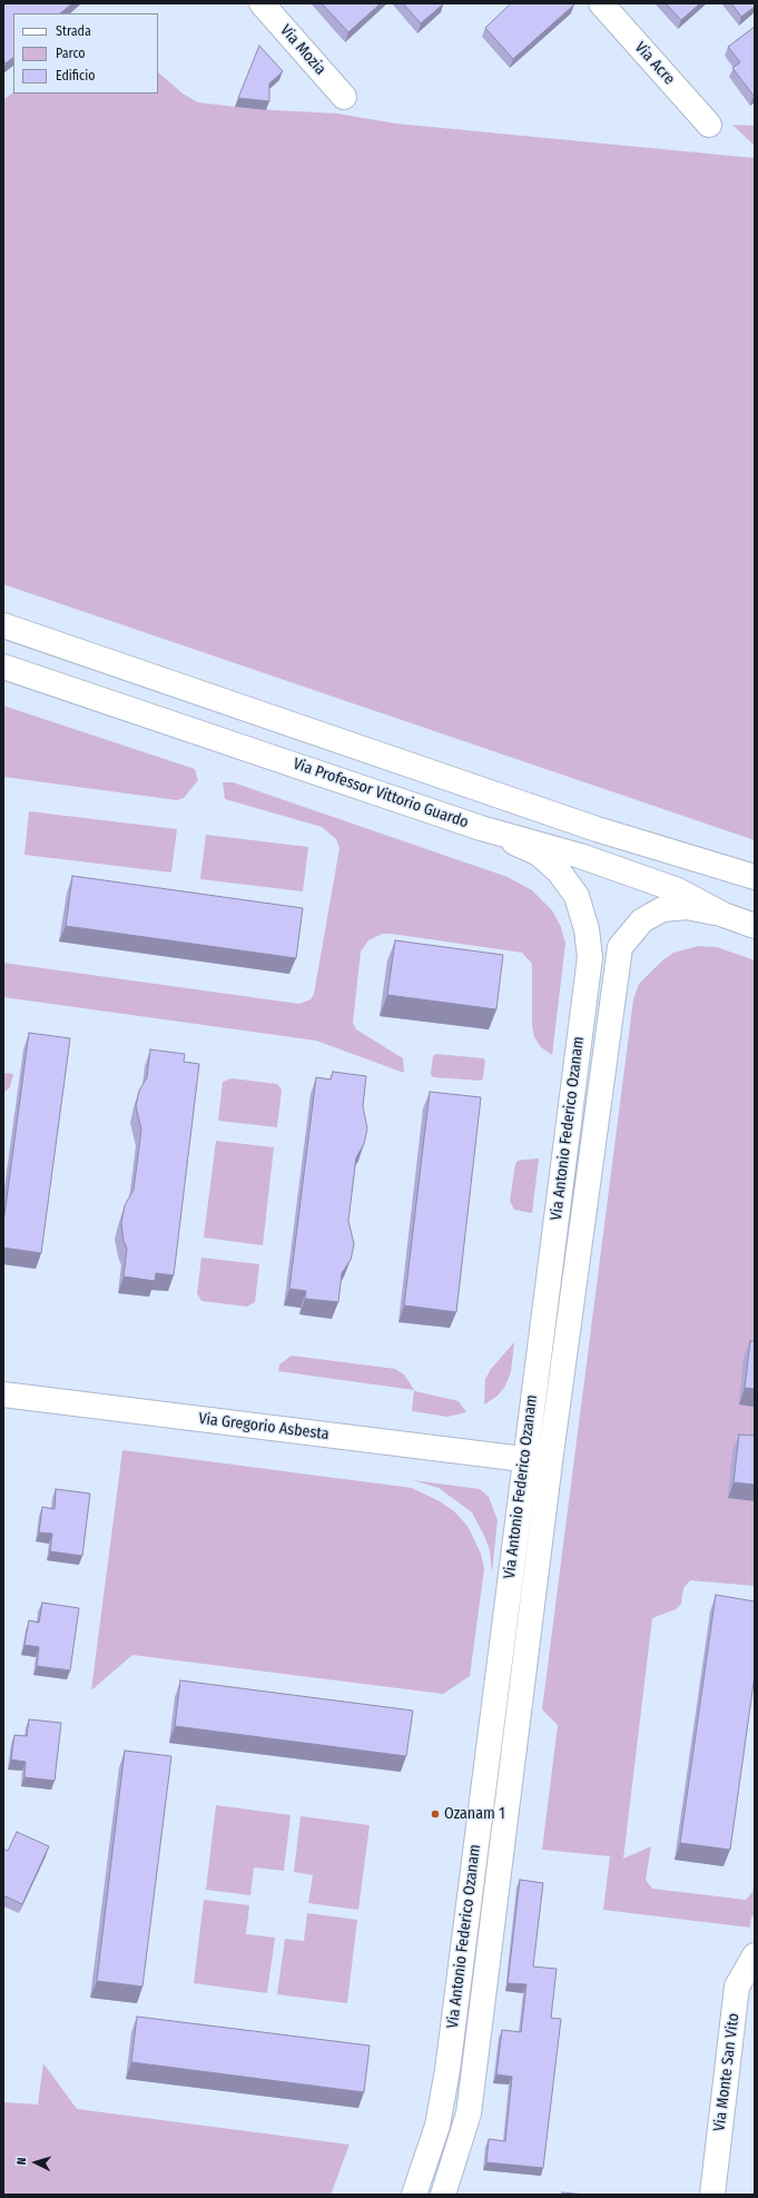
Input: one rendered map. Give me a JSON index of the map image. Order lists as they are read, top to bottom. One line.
{"streets":{"street":["Via Mozia","Via Acre","Via Professor Vittorio Guardo","Via Antonio Federico Ozanam","Via Gregorio Asbesta","Via Monte San Vito"]},"crossings":[["Via Professor Vittorio Guardo","Via Antonio Federico Ozanam"],["Via Antonio Federico Ozanam","Via Gregorio Asbesta"]],"places":["Ozanam 1"],"legend":["Strada","Parco","Edificio"],"north":"left"}
